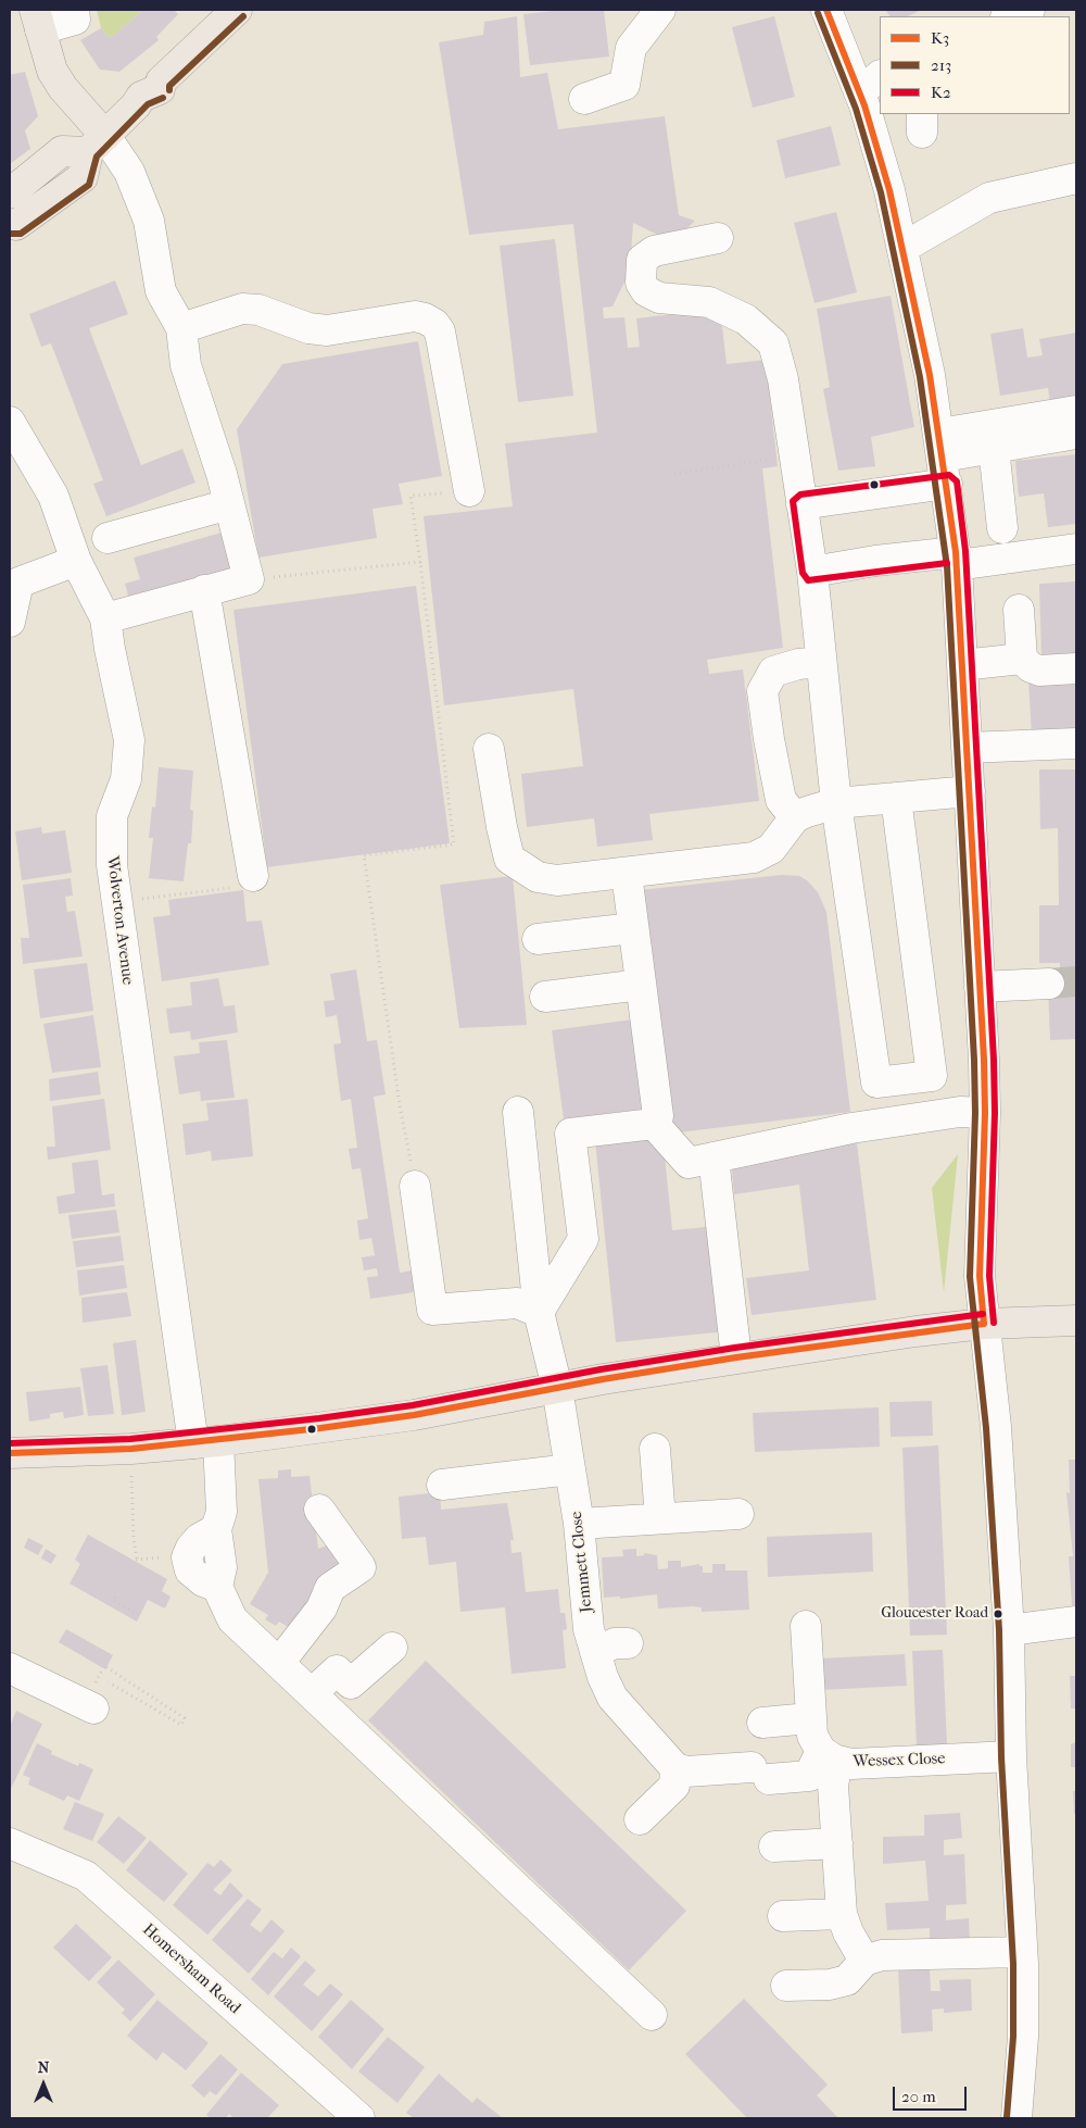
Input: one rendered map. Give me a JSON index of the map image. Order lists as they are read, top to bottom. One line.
{"streets":{"street":["Wolverton Avenue","Jemmett Close","Wessex Close","Homersham Road"]},"places":["Gloucester Road"],"lines":["transit line K3","transit line 213","transit line K2"],"legend":["K3","213","K2"],"scale_bar":"20 m","north":"top"}
